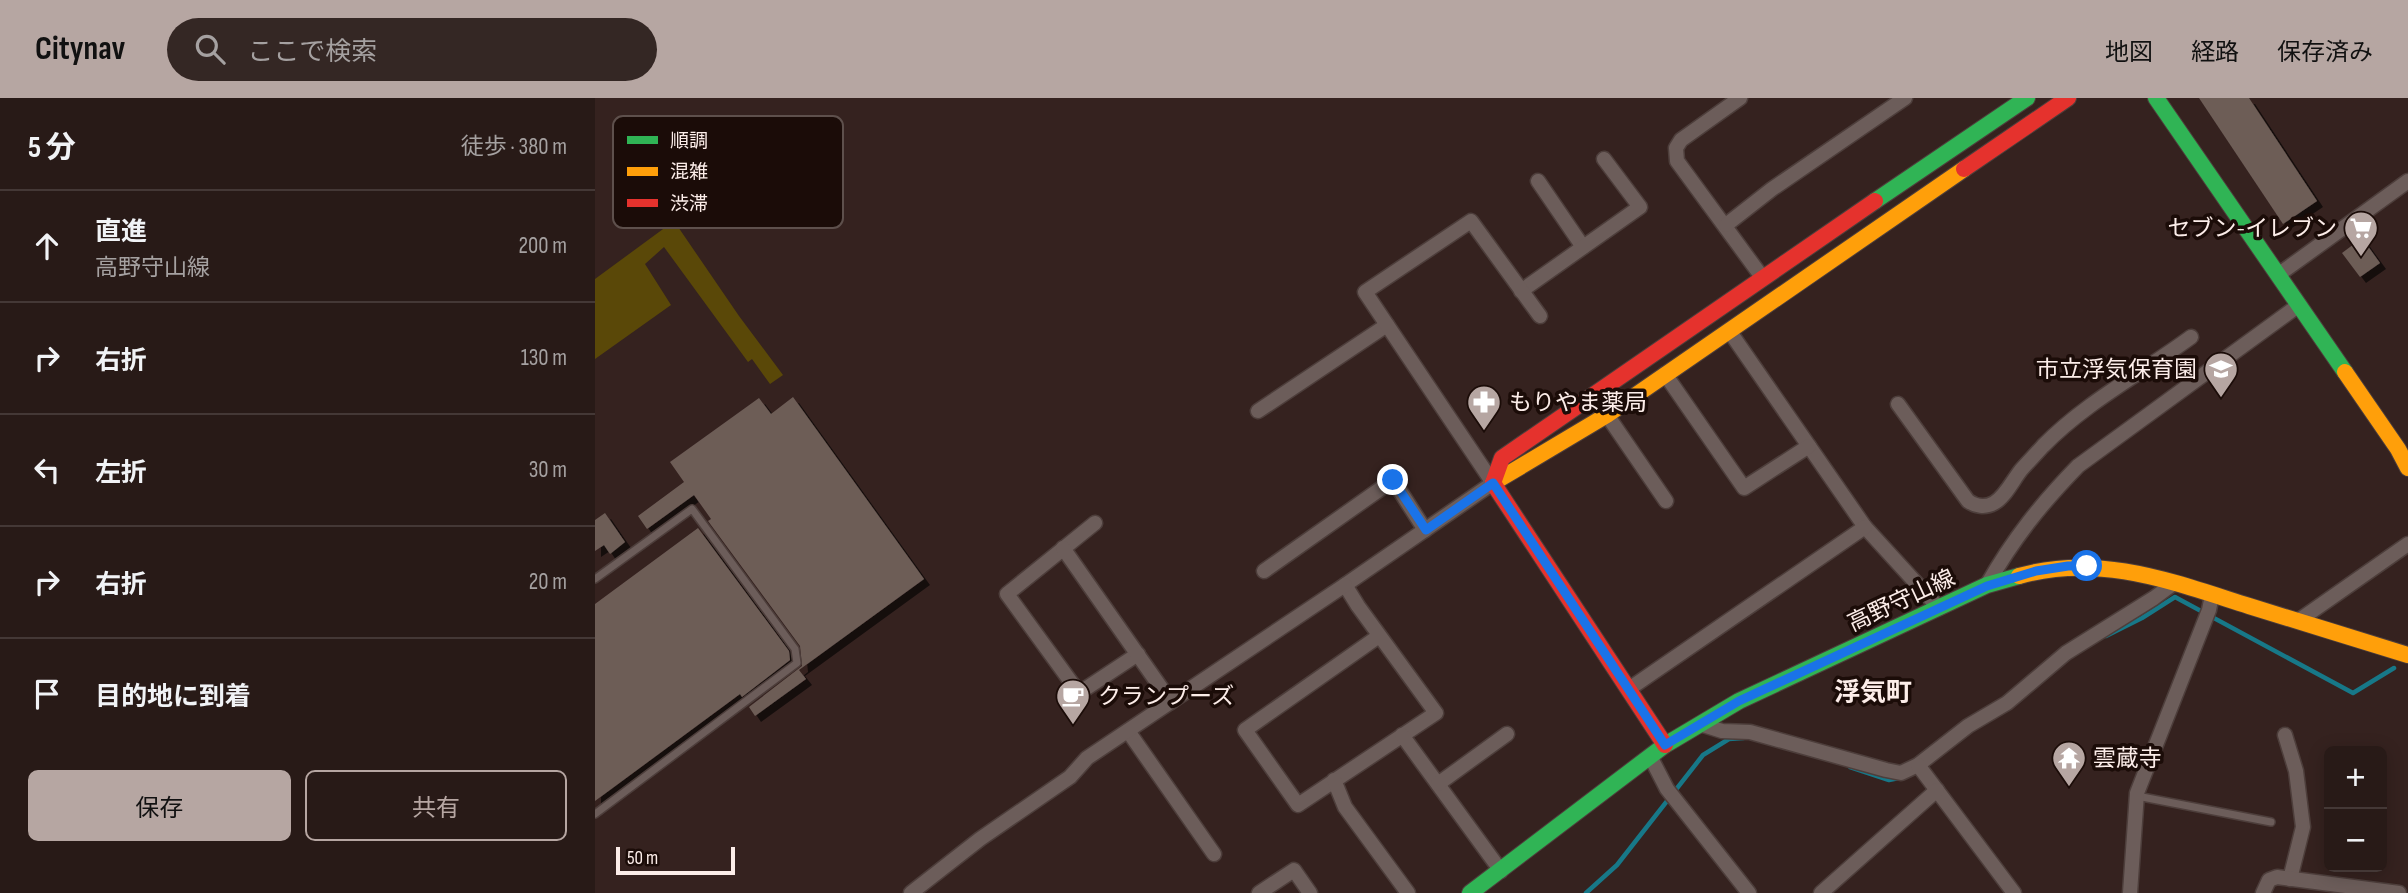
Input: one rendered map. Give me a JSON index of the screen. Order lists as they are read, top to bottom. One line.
{"streets":{"street":["高野守山線"]},"districts":["浮気町"],"places":{"supermarket":["セブン-イレブン"],"school or university":["市立浮気保育園"],"pharmacy":["もりやま薬局"],"cafe":["クランプーズ"],"temple":["雲蔵寺"]},"legend":["順調","混雑","渋滞"],"scale_bar":"50 m","page":{"header":"Citynav","search":"ここで検索","nav":["地図","経路","保存済み"],"heading":["5 分","徒歩 · 380 m"],"list":[["直進","高野守山線","200 m"],["右折","130 m"],["左折","30 m"],["右折","20 m"],"目的地に到着"],"map_buttons":["+","−"],"buttons":["保存","共有"],"scale":"50 m"}}
